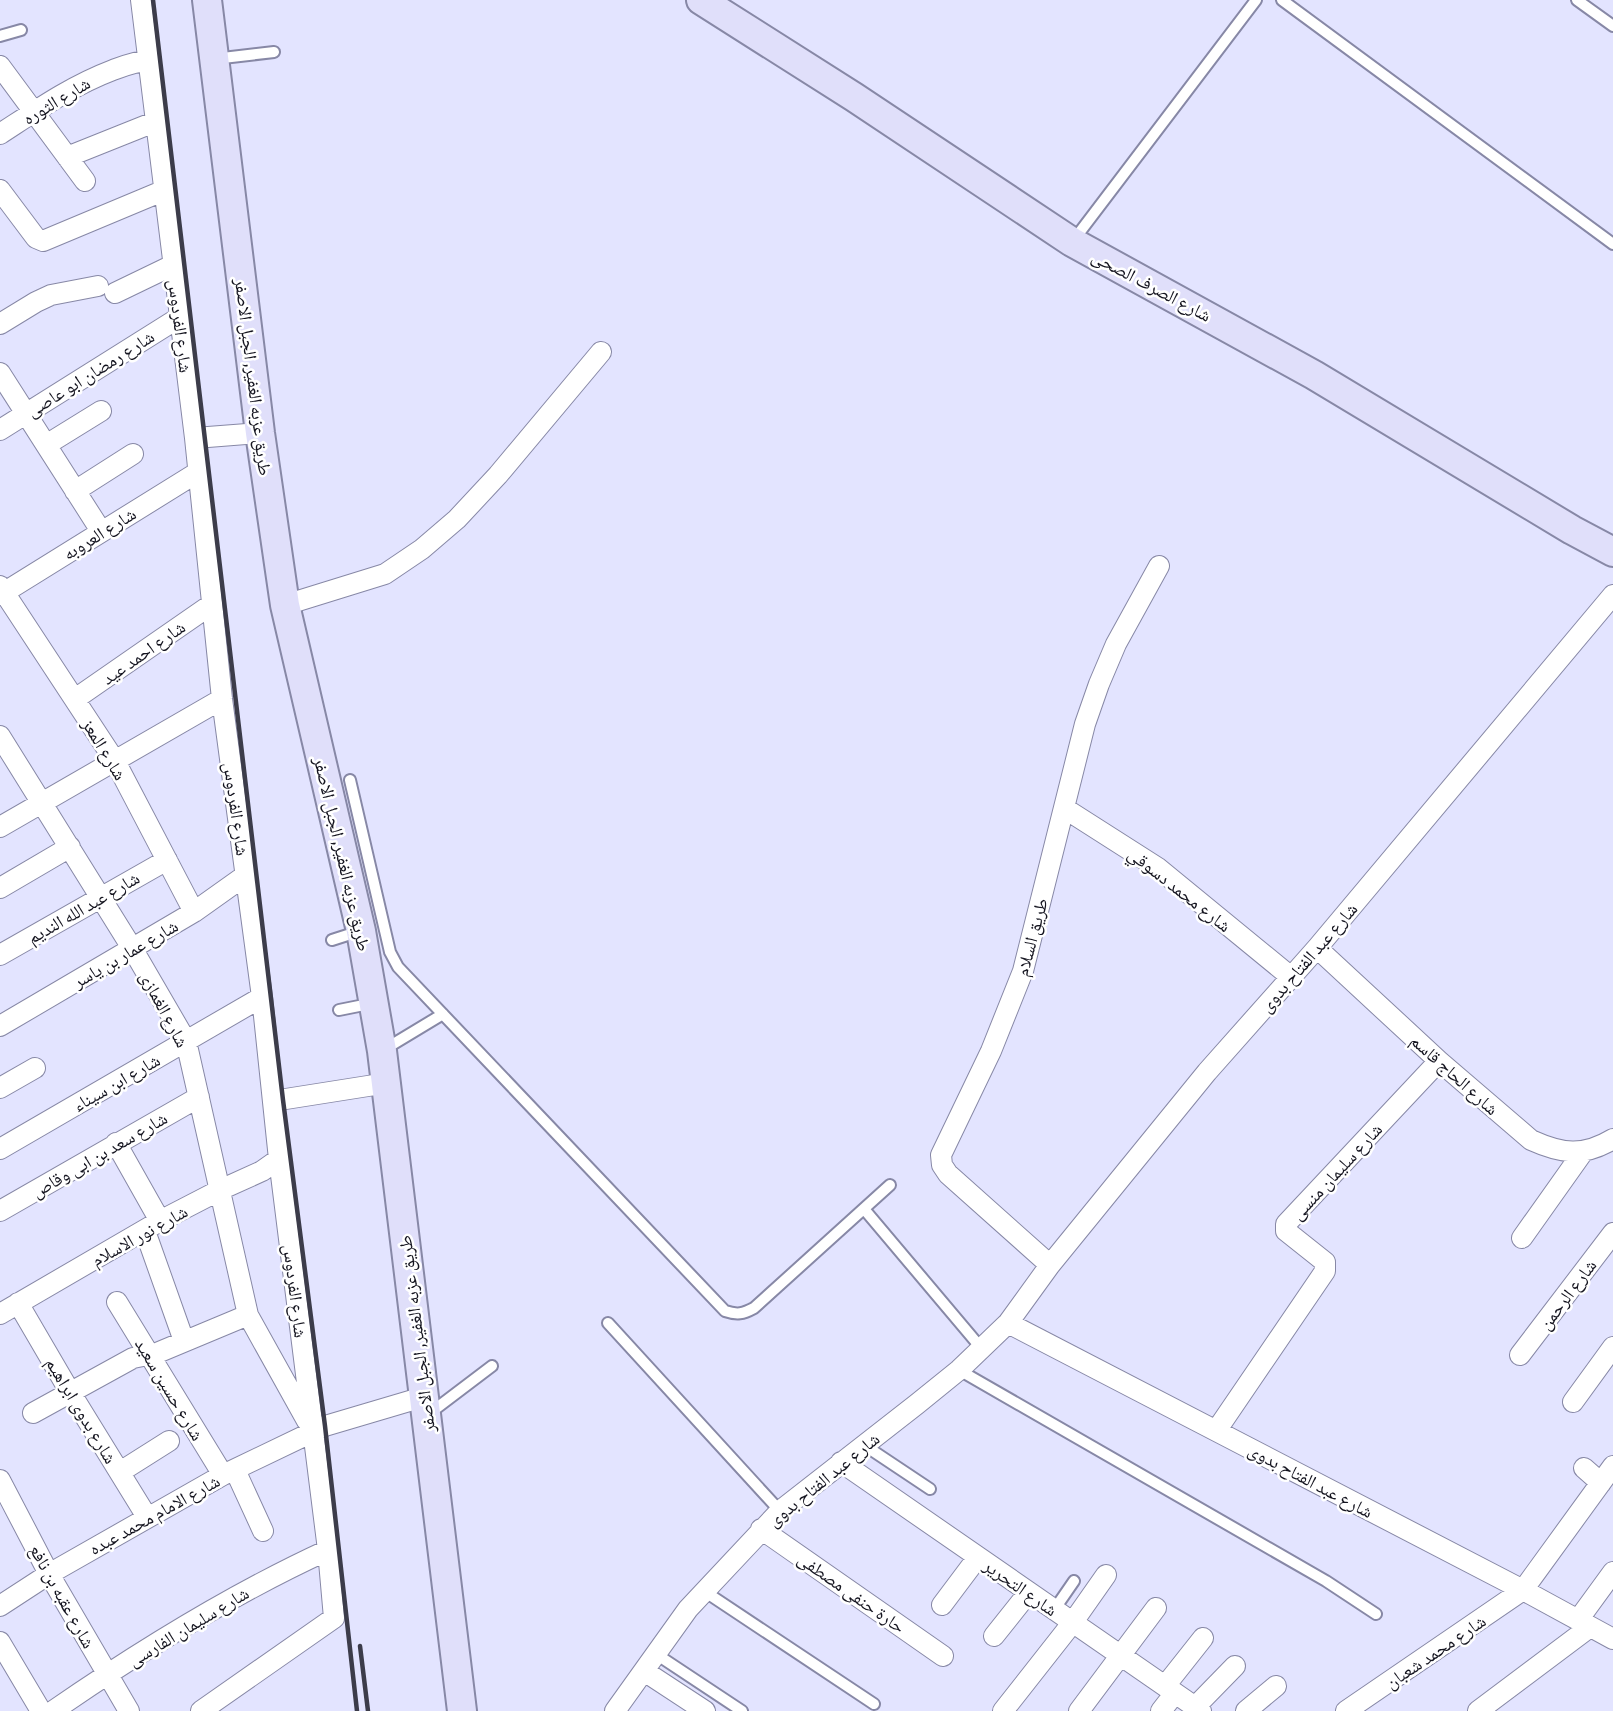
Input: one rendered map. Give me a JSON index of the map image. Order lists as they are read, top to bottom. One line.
{"streets":{"street":["شارع الثوره","شارع الصرف الصحى","شارع الفردوس","شارع رمضان ابو عاصى","طريق عزبه الغفير, الجبل الاصفر","شارع العروبه","شارع احمد عيد","شارع المعز","شارع محمد دسوقي","شارع عبد الله النديم","طريق السلام","شارع عمار بن ياسر","شارع عبد الفتاح بدوى","شارع الغمازى","شارع الحاج قاسم","شارع ابن سيناء","شارع سعد بن ابى وقاص","شارع سليمان منسى","شارع نور الاسلام","شارع الرحمن","شارع حسين سعيد","شارع بدوى ابراهيم","شارع الامام محمد عبده","شارع التحرير","حارة حنفى مصطفى","شارع عقبه بن نافع","شارع سليمان الفارسى","شارع محمد شعبان"]},"crossings":[["شارع الثوره","شارع الفردوس"],["شارع الفردوس","شارع رمضان ابو عاصى"],["شارع الفردوس","شارع العروبه"],["شارع الفردوس","شارع احمد عيد"],["شارع الفردوس","شارع عمار بن ياسر"],["شارع الفردوس","شارع الغمازى"],["شارع الفردوس","شارع ابن سيناء"],["شارع الفردوس","شارع نور الاسلام"],["شارع الفردوس","شارع الامام محمد عبده"],["شارع الفردوس","شارع سليمان الفارسى"],["طريق عزبه الغفير, الجبل الاصفر","شارع الامام محمد عبده"],["شارع العروبه","شارع المعز"],["شارع احمد عيد","شارع المعز"],["شارع المعز","شارع عبد الله النديم"],["شارع المعز","شارع عمار بن ياسر"],["شارع محمد دسوقي","طريق السلام"],["شارع محمد دسوقي","شارع عبد الفتاح بدوى"],["شارع عبد الله النديم","شارع الغمازى"],["طريق السلام","شارع عبد الفتاح بدوى"],["شارع عمار بن ياسر","شارع الغمازى"],["شارع عبد الفتاح بدوى","شارع الحاج قاسم"],["شارع عبد الفتاح بدوى","شارع سليمان منسى"],["شارع عبد الفتاح بدوى","شارع التحرير"],["شارع عبد الفتاح بدوى","حارة حنفى مصطفى"],["شارع عبد الفتاح بدوى","شارع محمد شعبان"],["شارع الغمازى","شارع ابن سيناء"],["شارع الغمازى","شارع سعد بن ابى وقاص"],["شارع الغمازى","شارع نور الاسلام"],["شارع الغمازى","شارع الامام محمد عبده"],["شارع الحاج قاسم","شارع سليمان منسى"],["شارع نور الاسلام","شارع بدوى ابراهيم"],["شارع حسين سعيد","شارع الامام محمد عبده"],["شارع بدوى ابراهيم","شارع الامام محمد عبده"],["شارع الامام محمد عبده","شارع عقبه بن نافع"],["شارع عقبه بن نافع","شارع سليمان الفارسى"]]}
